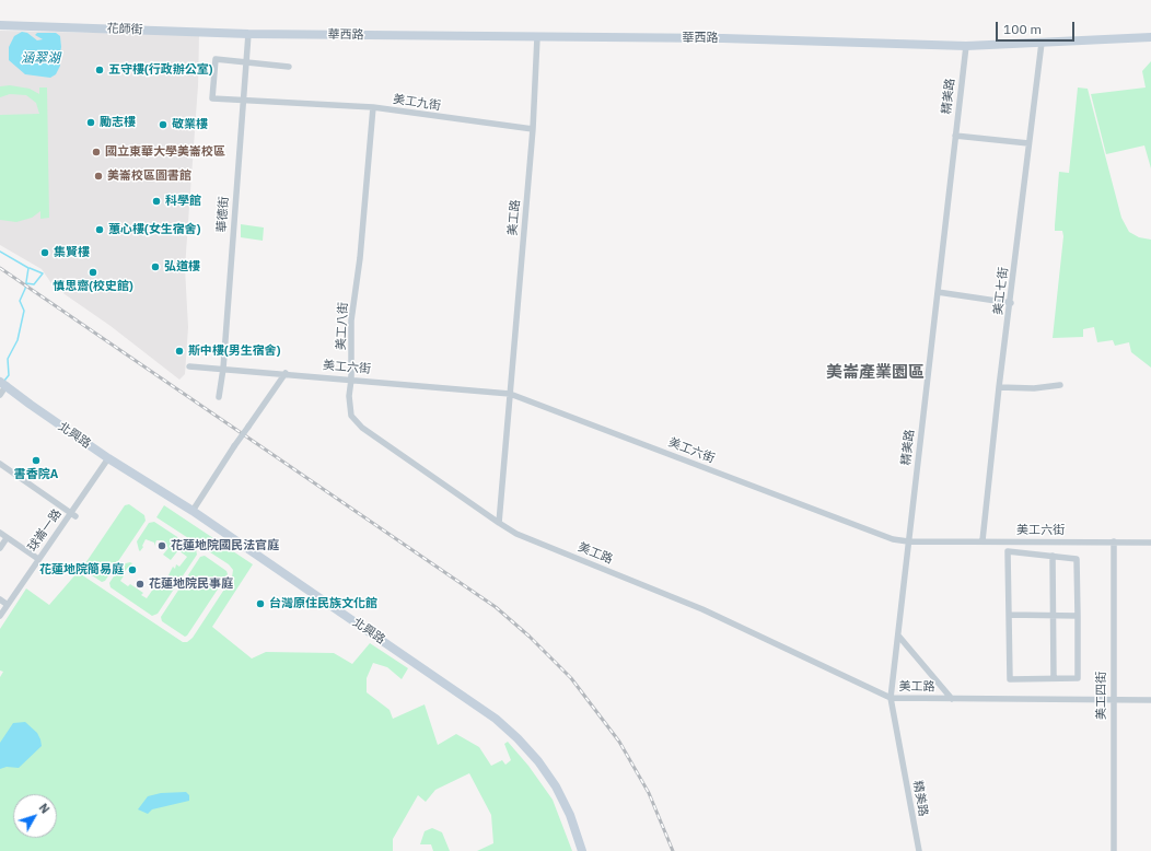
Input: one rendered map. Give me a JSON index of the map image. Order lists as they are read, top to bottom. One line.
{"streets":{"street":["花師街","華西路","精美路","美工九街","華德街","美工路","美工七街","美工八街","美工六街","北興路","球崙一路","美工四街"]},"crossings":[["花師街","華西路"],["花師街","華德街"],["華西路","精美路"],["華西路","華德街"],["華西路","美工路"],["華西路","美工七街"],["精美路","美工路"],["精美路","美工六街"],["美工九街","華德街"],["美工九街","美工路"],["美工九街","美工八街"],["華德街","美工六街"],["美工路","美工八街"],["美工路","美工六街"],["美工路","美工四街"],["美工七街","美工六街"],["美工八街","美工六街"],["美工六街","美工四街"],["北興路","球崙一路"]],"districts":["美崙產業園區"],"water":["涵翠湖"],"places":["五守樓(行政辦公室)","勵志樓","敬業樓","國立東華大學美崙校區","美崙校區圖書館","科學館","蕙心樓(女生宿舍)","集賢樓","弘道樓","慎思齋(校史館)","斯中樓(男生宿舍)","書香院A","花蓮地院國民法官庭","花蓮地院簡易庭","花蓮地院民事庭","台灣原住民族文化館"],"scale_bar":"100 m","north":"top right"}
